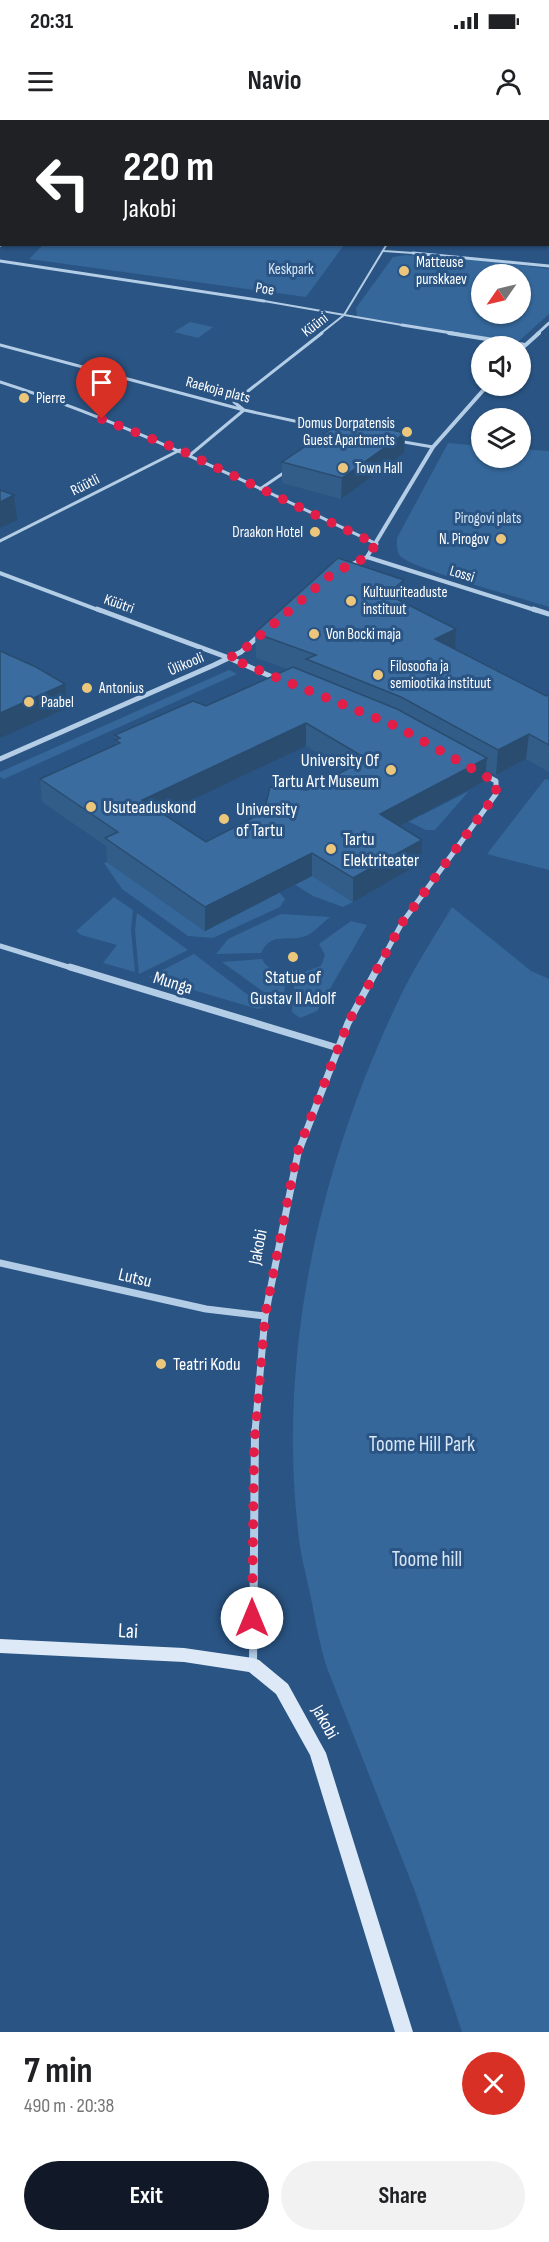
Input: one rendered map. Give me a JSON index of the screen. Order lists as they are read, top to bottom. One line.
{"streets":{"main road":["Jakobi","Lai"],"street":["Poe","Küüni","Raekoja plats","Rüütli","Lossi","Küütri","Ülikooli","Munga","Lutsu"]},"crossings":[["Poe","Küüni"],["Küüni","Raekoja plats"],["Küütri","Ülikooli"],["Munga","Jakobi"],["Jakobi","Lutsu"],["Jakobi","Lai"]],"parks":["Keskpark","Pirogovi plats","Toome Hill Park","Toome hill"],"places":["Matteuse purskkaev","Pierre","Domus Dorpatensis Guest Apartments","Town Hall","Draakon Hotel","N. Pirogov","Kultuuriteaduste instituut","Von Bocki maja","Filosoofia ja semiootika instituut","Antonius","Paabel","University Of Tartu Art Museum","Usuteaduskond","University of Tartu","Tartu Elektriteater","Statue of Gustav II Adolf","Teatri Kodu"],"north":"bottom left","page":{"status":"20:31","header":"Navio","turn":["220 m","Jakobi"],"heading":["7 min","490 m · 20:38"],"buttons":["Exit","Share"]}}
